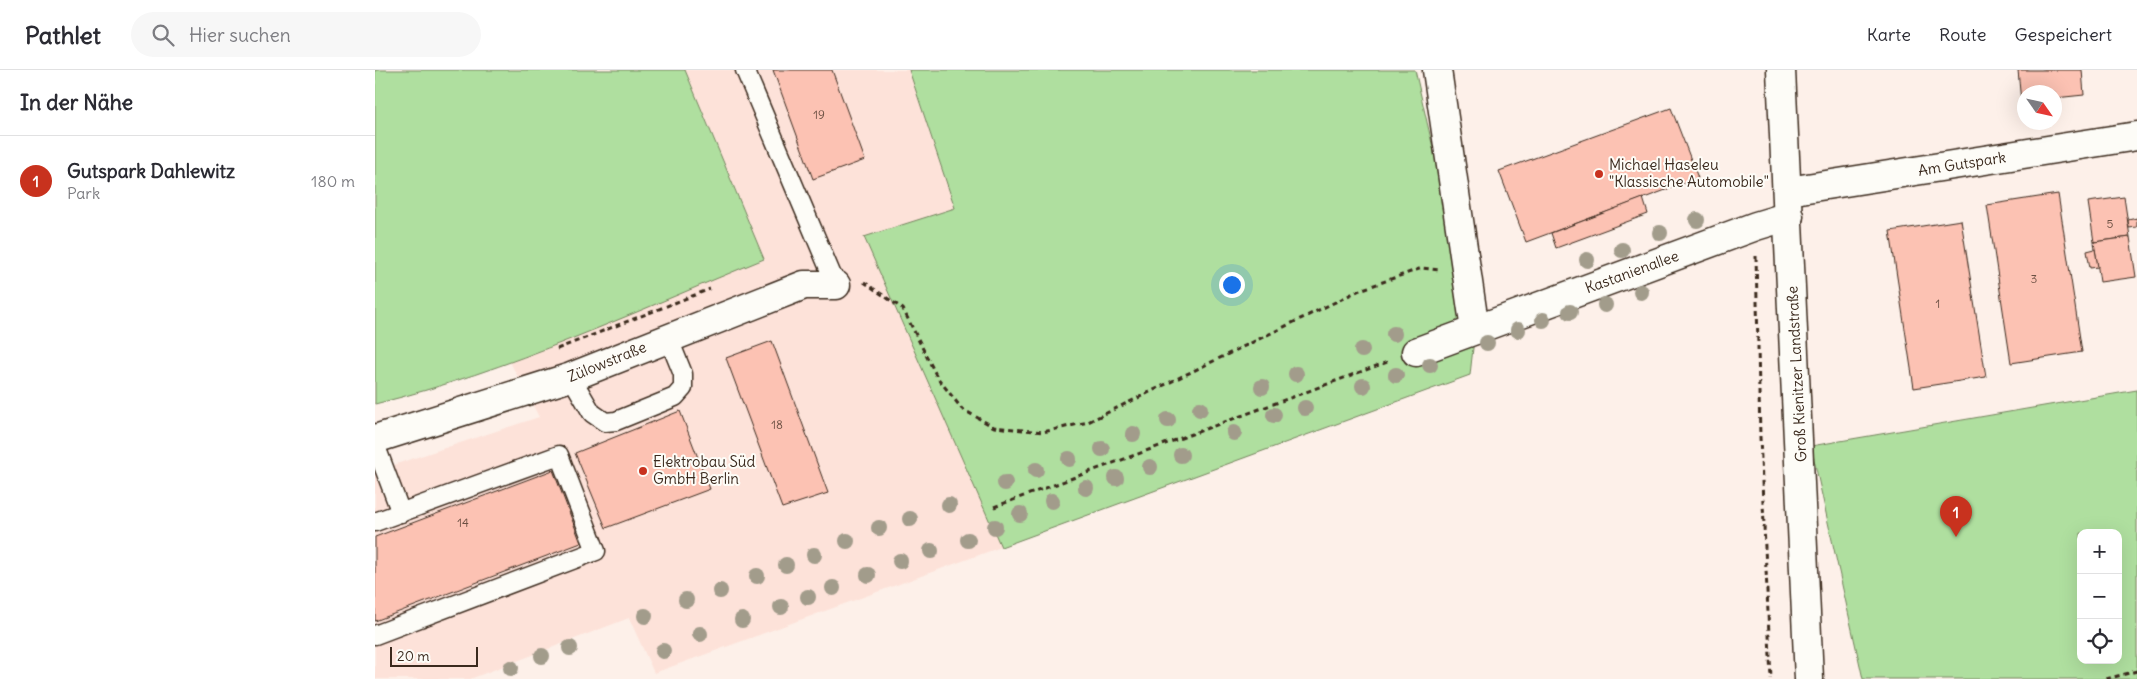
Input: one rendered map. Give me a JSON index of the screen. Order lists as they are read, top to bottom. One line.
{"streets":{"street":["Am Gutspark","Kastanienallee","Zülowstraße","Groß Kienitzer Landstraße"]},"crossings":[["Am Gutspark","Kastanienallee"],["Am Gutspark","Groß Kienitzer Landstraße"],["Kastanienallee","Groß Kienitzer Landstraße"]],"places":["Michael Haseleu \"Klassische Automobile\"","Elektrobau Süd GmbH Berlin"],"house_numbers":["19","5","3","1","18","14"],"scale_bar":"20 m","north":"bottom right","page":{"header":"Pathlet","search":"Hier suchen","nav":["Karte","Route","Gespeichert"],"heading":"In der Nähe","list":[{"mark":"1","name":"Gutspark Dahlewitz","note":"Park","value":"180 m"}],"pins":"1","map_buttons":["+","−"],"scale":"20 m"}}
